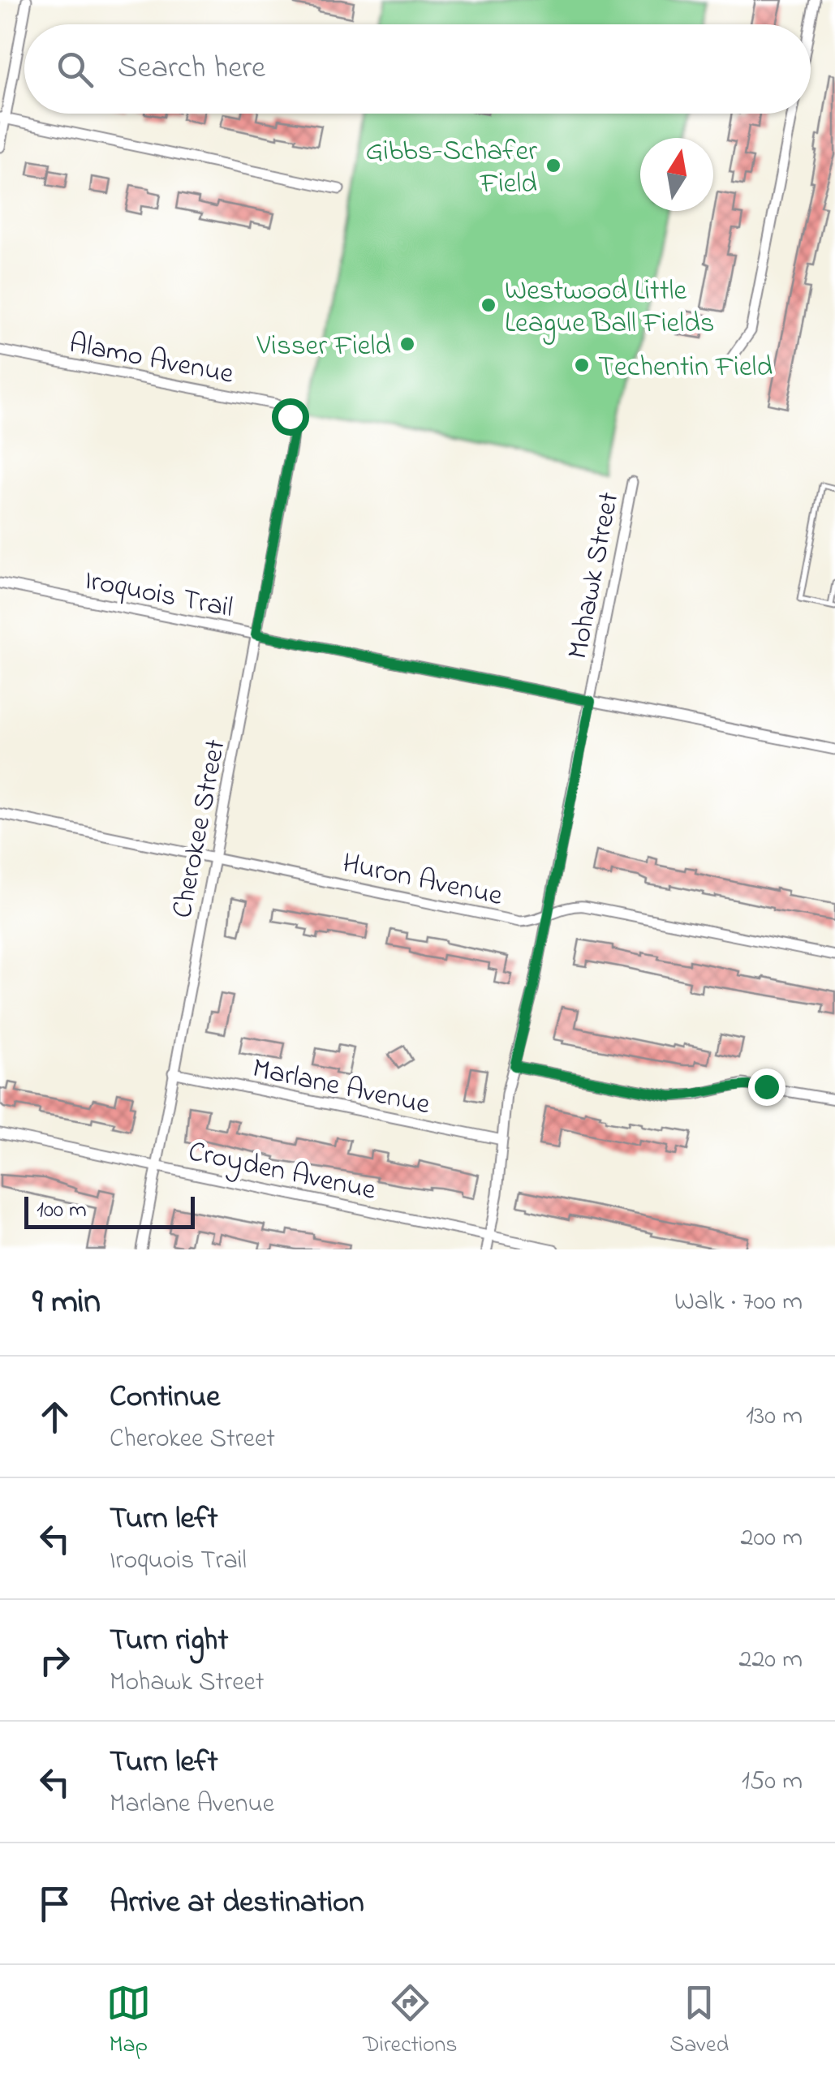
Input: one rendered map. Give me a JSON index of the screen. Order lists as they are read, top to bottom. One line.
{"streets":{"street":["Alamo Avenue","Mohawk Street","Iroquois Trail","Cherokee Street","Huron Avenue","Marlane Avenue","Croyden Avenue"]},"crossings":[["Alamo Avenue","Cherokee Street"],["Mohawk Street","Iroquois Trail"],["Mohawk Street","Huron Avenue"],["Mohawk Street","Marlane Avenue"],["Mohawk Street","Croyden Avenue"],["Iroquois Trail","Cherokee Street"],["Cherokee Street","Huron Avenue"],["Cherokee Street","Marlane Avenue"],["Cherokee Street","Croyden Avenue"]],"places":["Gibbs-Schafer Field","Westwood Little League Ball Fields","Visser Field","Techentin Field"],"scale_bar":"100 m","north":"top","page":{"search":"Search here","scale":"100 m","heading":["9 min","Walk · 700 m"],"list":[["Continue","Cherokee Street","130 m"],["Turn left","Iroquois Trail","200 m"],["Turn right","Mohawk Street","220 m"],["Turn left","Marlane Avenue","150 m"],"Arrive at destination"],"nav":["Map","Directions","Saved"]}}
